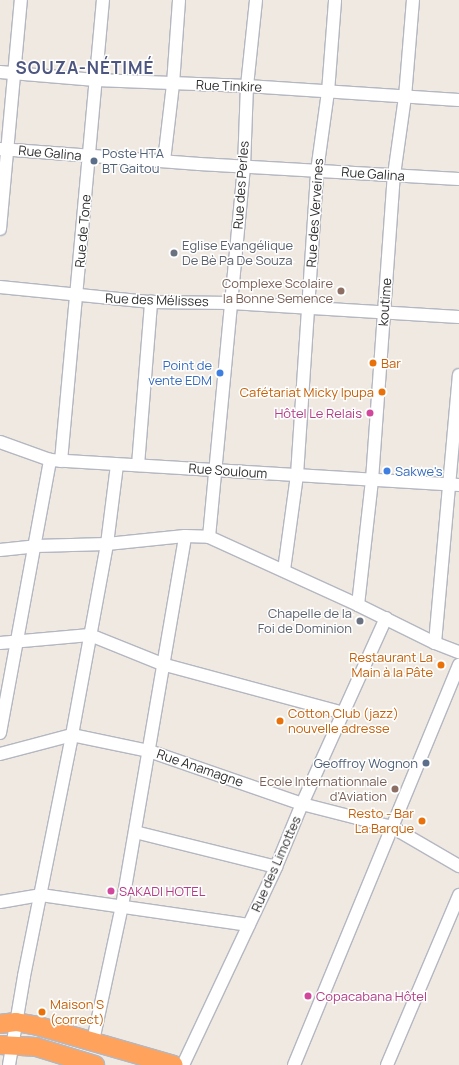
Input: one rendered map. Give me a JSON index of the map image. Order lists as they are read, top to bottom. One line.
{"streets":{"street":["Rue Tinkire","Rue Galina","Rue des Perles","Rue des Verveines","Rue de Tone","Rue des Mélisses","koutime","Rue Souloum","Rue Anamagne","Rue des Limottes"]},"crossings":[["Rue Tinkire","Rue des Perles"],["Rue Tinkire","Rue des Verveines"],["Rue Tinkire","Rue de Tone"],["Rue Tinkire","koutime"],["Rue Galina","Rue des Perles"],["Rue Galina","Rue des Verveines"],["Rue Galina","Rue de Tone"],["Rue Galina","koutime"],["Rue des Perles","Rue des Mélisses"],["Rue des Perles","Rue Souloum"],["Rue des Verveines","Rue des Mélisses"],["Rue des Verveines","Rue Souloum"],["Rue de Tone","Rue des Mélisses"],["Rue de Tone","Rue Souloum"],["Rue des Mélisses","koutime"],["koutime","Rue Souloum"],["Rue Anamagne","Rue des Limottes"]],"districts":["SOUZA-NÉTIMÉ"],"places":["Poste HTA BT Gaitou","Eglise Evangélique De Bè Pa De Souza","Complexe Scolaire la Bonne Semence","Bar","Point de vente EDM","Cafétariat Micky Ipupa","Hôtel Le Relais","Sakwe's","Chapelle de la Foi de Dominion","Restaurant La Main à la Pâte","Cotton Club (jazz) nouvelle adresse","Geoffroy Wognon","Ecole Internationnale d'Aviation","Resto - Bar La Barque","SAKADI HOTEL","Copacabana Hôtel","Maison S (correct)"]}
